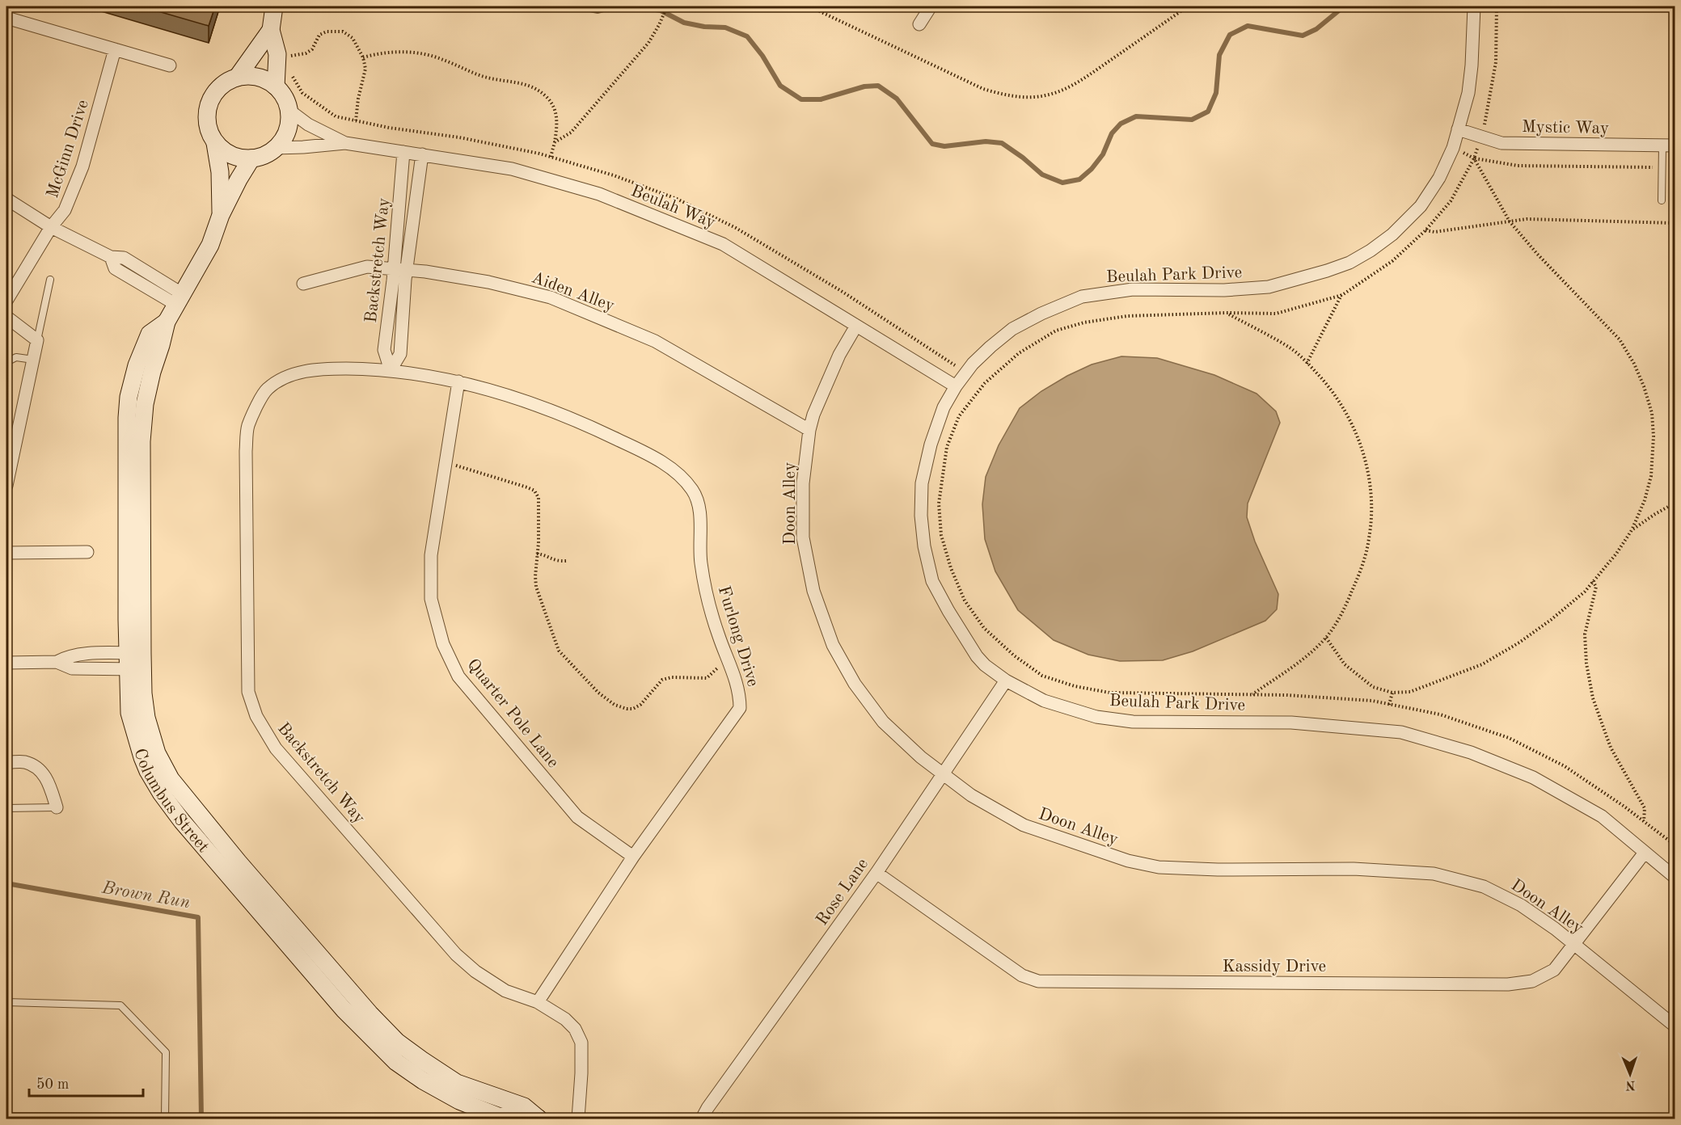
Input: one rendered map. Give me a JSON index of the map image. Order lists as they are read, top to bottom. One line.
{"streets":{"street":["Mystic Way","McGinn Drive","Beulah Way","Backstretch Way","Beulah Park Drive","Aiden Alley","Doon Alley","Furlong Drive","Quarter Pole Lane","Columbus Street","Rose Lane","Kassidy Drive"]},"crossings":[["Mystic Way","Beulah Park Drive"],["Beulah Way","Backstretch Way"],["Beulah Way","Beulah Park Drive"],["Beulah Way","Doon Alley"],["Beulah Way","Columbus Street"],["Backstretch Way","Aiden Alley"],["Backstretch Way","Furlong Drive"],["Beulah Park Drive","Rose Lane"],["Beulah Park Drive","Kassidy Drive"],["Aiden Alley","Doon Alley"],["Doon Alley","Rose Lane"],["Doon Alley","Kassidy Drive"],["Furlong Drive","Quarter Pole Lane"],["Rose Lane","Kassidy Drive"]],"water":["Brown Run"],"scale_bar":"50 m","north":"bottom"}
